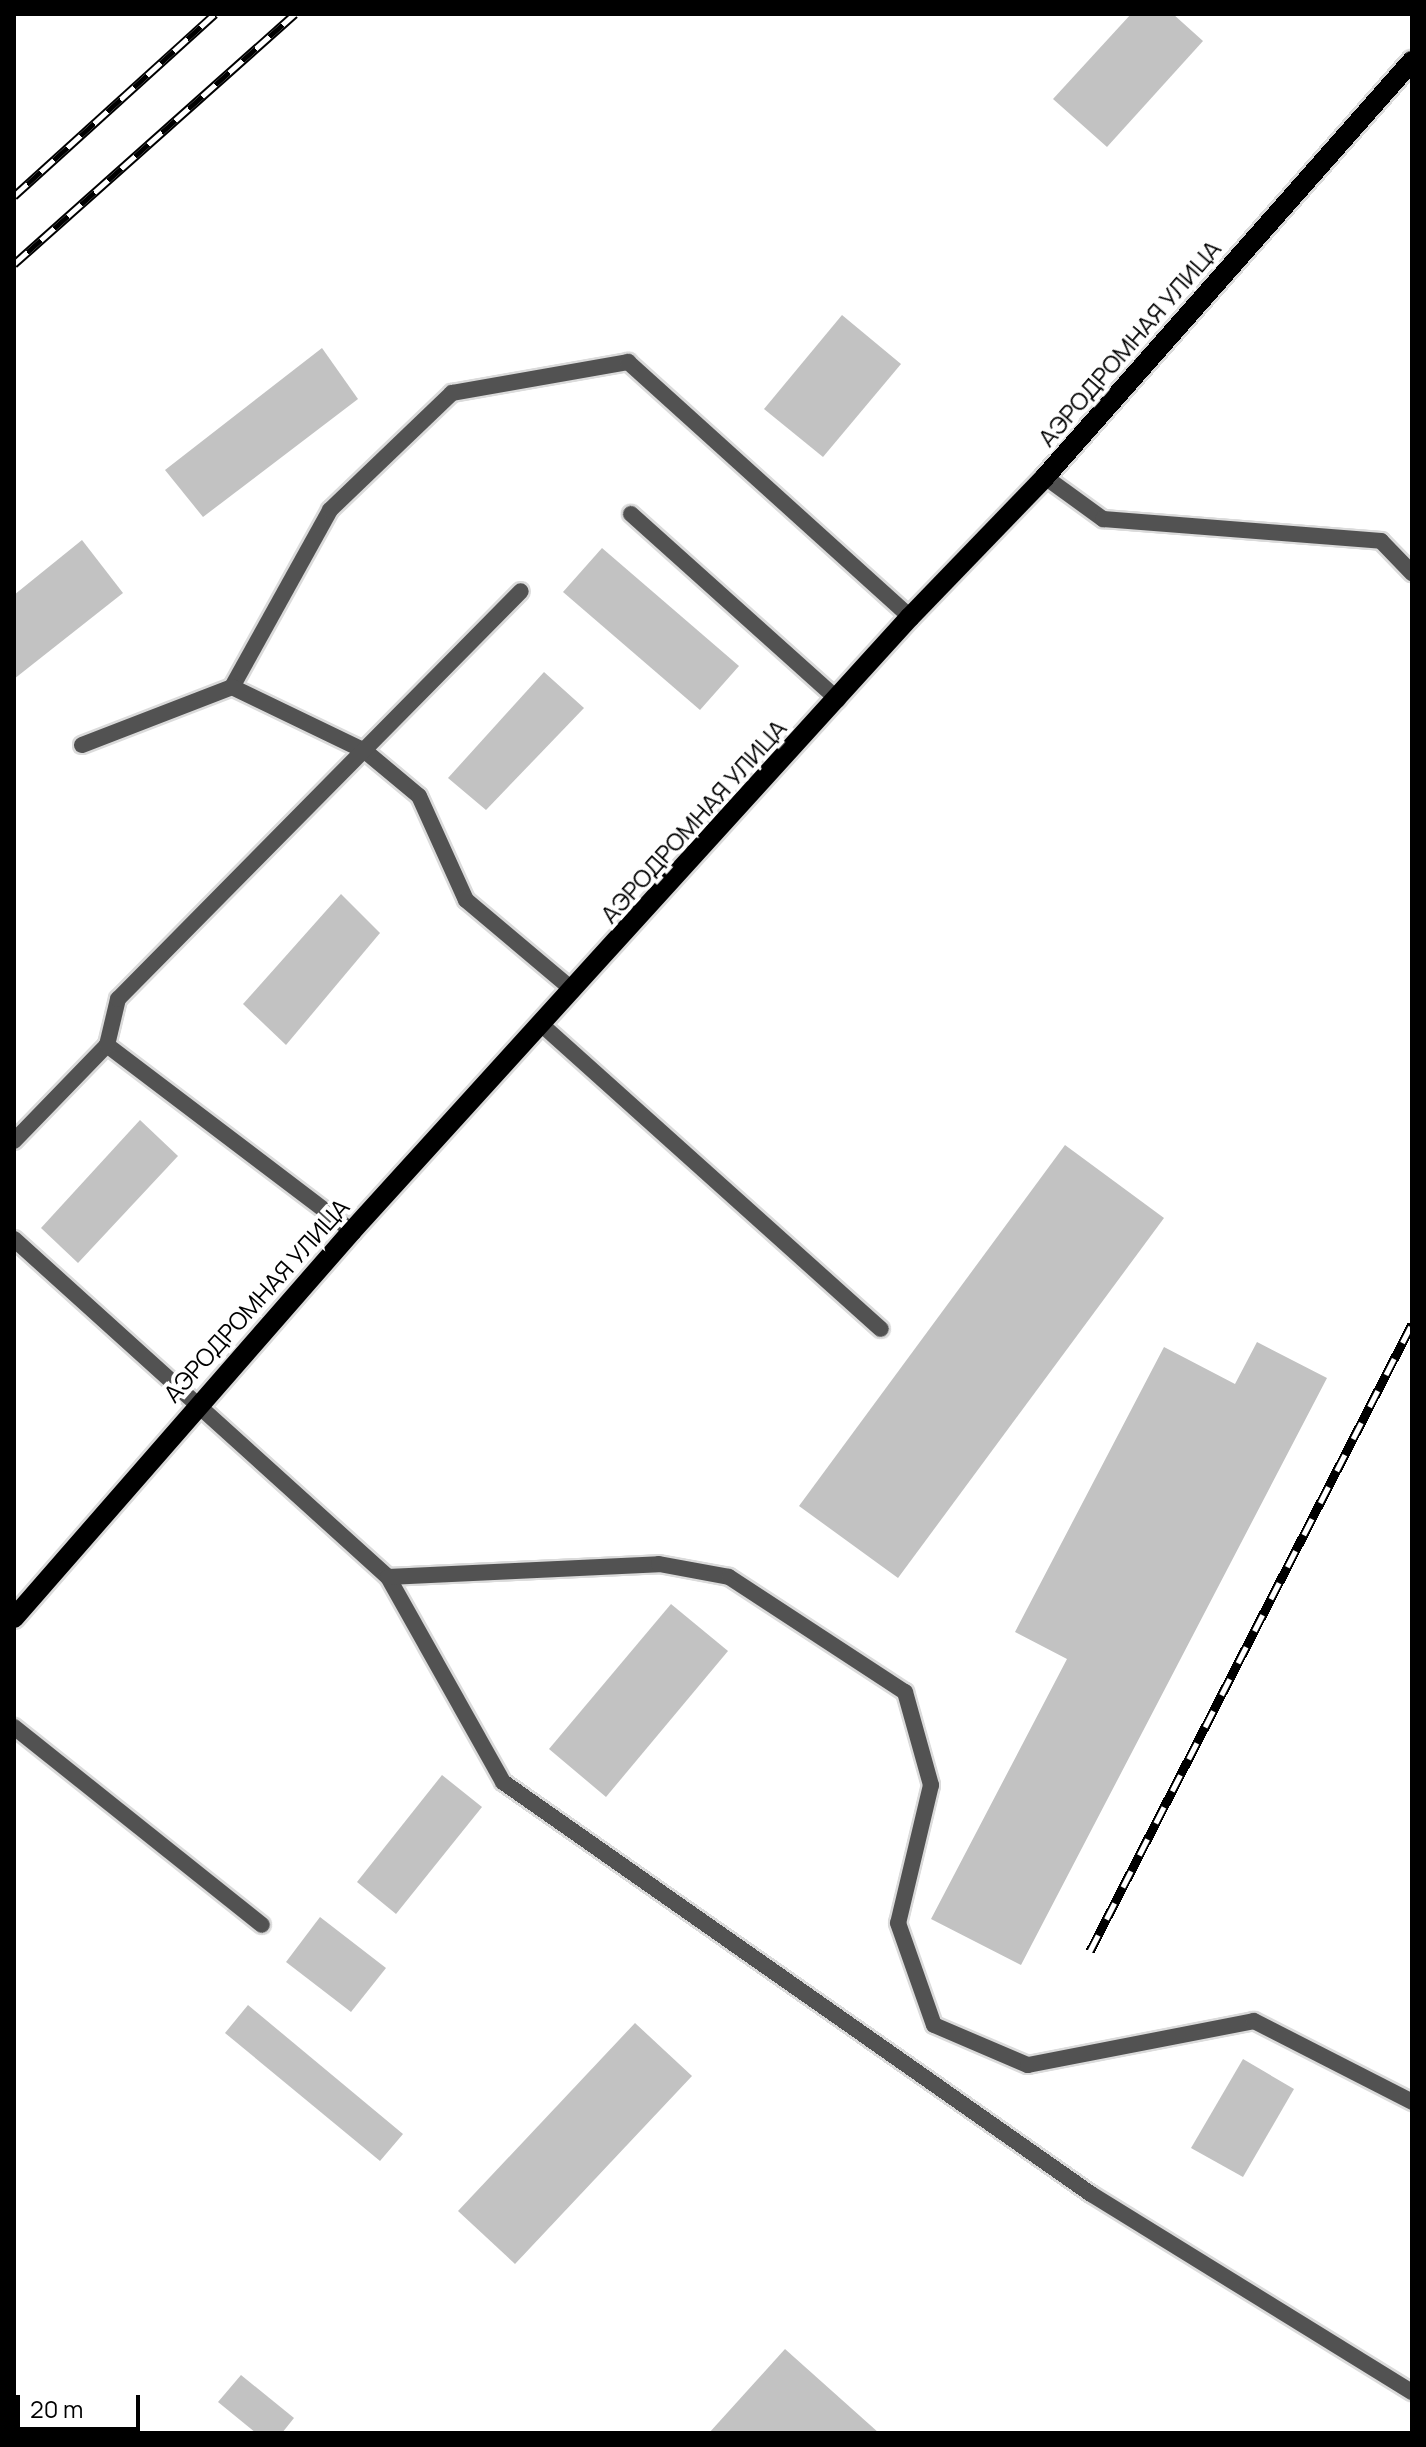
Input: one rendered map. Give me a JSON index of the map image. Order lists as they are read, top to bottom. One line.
{"streets":{"main road":["АЭРОДРОМНАЯ УЛИЦА"]},"scale_bar":"20 m"}
